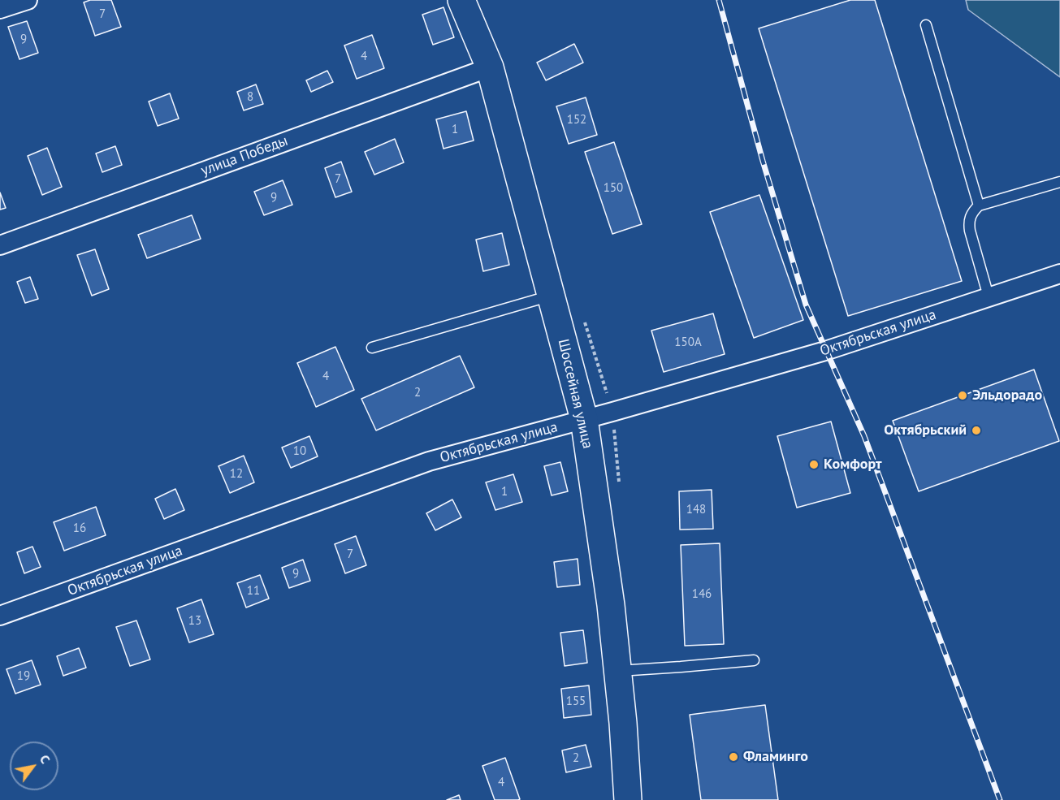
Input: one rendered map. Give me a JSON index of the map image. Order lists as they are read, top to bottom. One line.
{"streets":{"main road":["Шоссейная улица"],"street":["улица Победы","Октябрьская улица"]},"crossings":[["улица Победы","Шоссейная улица"],["Октябрьская улица","Шоссейная улица"]],"places":["Эльдорадо","Октябрьский","Комфорт","Фламинго"],"house_numbers":["7","9","4","8","152","1","7","150","9","150А","4","2","10","12","1","148","16","7","9","11","146","13","19","155","2","4"],"north":"top right"}
